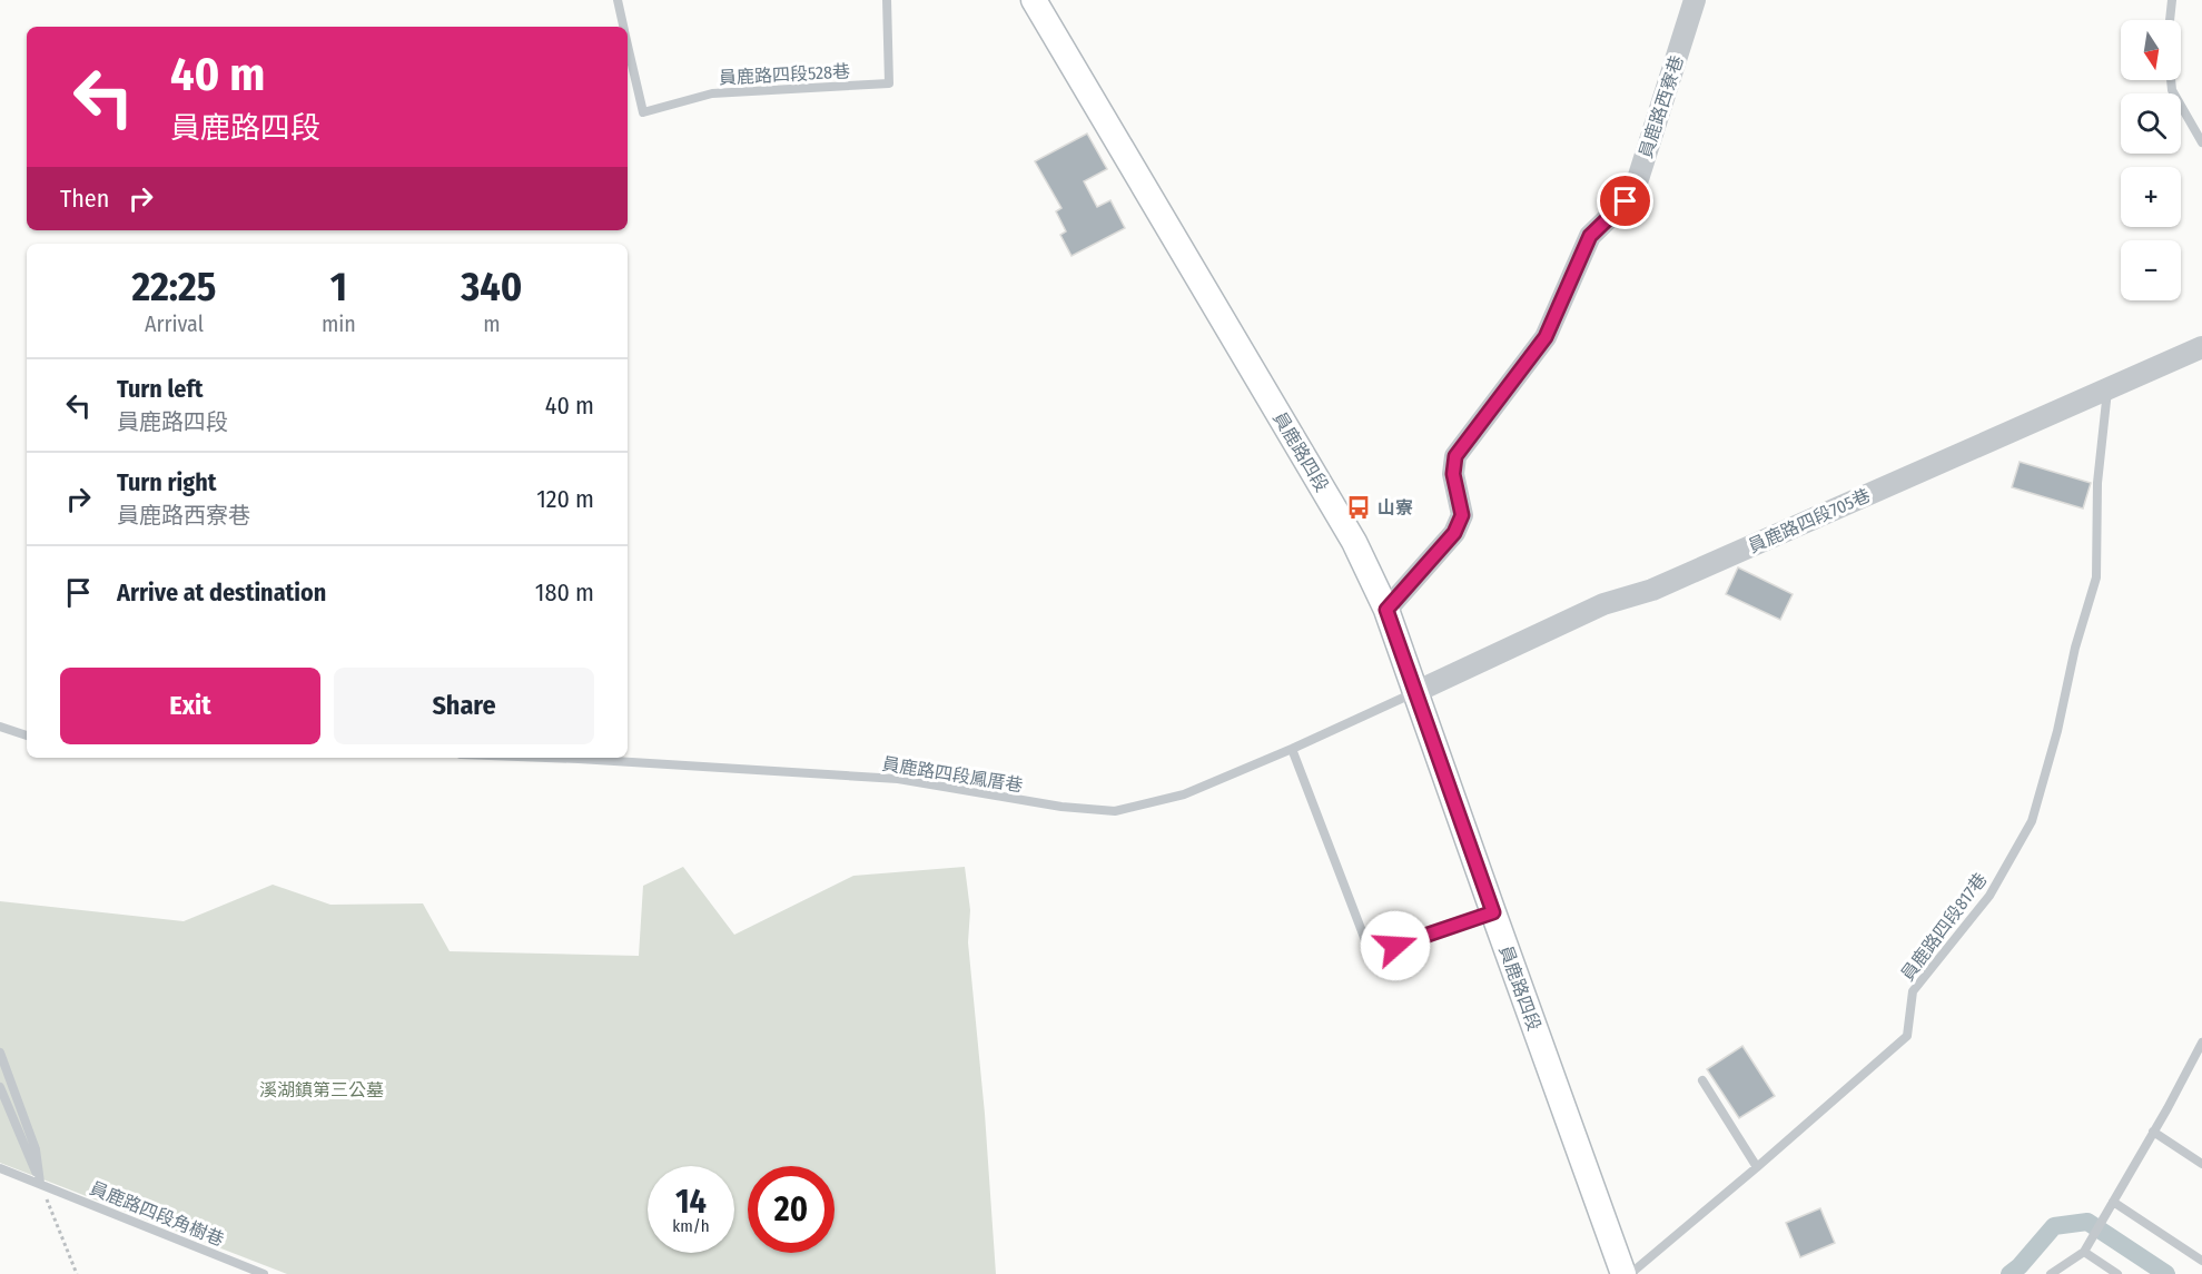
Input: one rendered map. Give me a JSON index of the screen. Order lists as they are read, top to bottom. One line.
{"streets":{"main road":["員鹿路四段"],"street":["員鹿路西寮巷","員鹿路四段705巷"],"lane":["員鹿路四段528巷","員鹿路四段鳳厝巷","員鹿路四段817巷","員鹿路四段角樹巷"]},"crossings":[["員鹿路西寮巷","員鹿路四段"],["員鹿路四段","員鹿路四段705巷"],["員鹿路四段","員鹿路四段鳳厝巷"],["員鹿路四段705巷","員鹿路四段鳳厝巷"],["員鹿路四段705巷","員鹿路四段817巷"]],"parks":["溪湖鎮第三公墓"],"places":{"bus stop":["山寮"]},"north":"bottom","page":{"map_buttons":["+","−"],"turn":["40 m","員鹿路四段"],"then":"Then","eta":["22:25","Arrival","1","min","340","m"],"list":[{"name":"Turn left","note":"員鹿路四段","value":"40 m"},{"name":"Turn right","note":"員鹿路西寮巷","value":"120 m"},{"name":"Arrive at destination","value":"180 m"}],"buttons":["Exit","Share"],"speed":"14 km/h","limit":"20"}}
